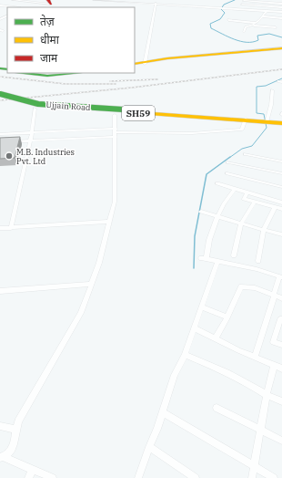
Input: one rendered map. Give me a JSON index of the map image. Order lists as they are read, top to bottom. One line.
{"streets":{"main road":["Ujjain Road","SH59"]},"crossings":[["Ujjain Road","SH59"]],"places":["M.B. Industries Pvt. Ltd"],"legend":["तेज़","धीमा","जाम"]}
